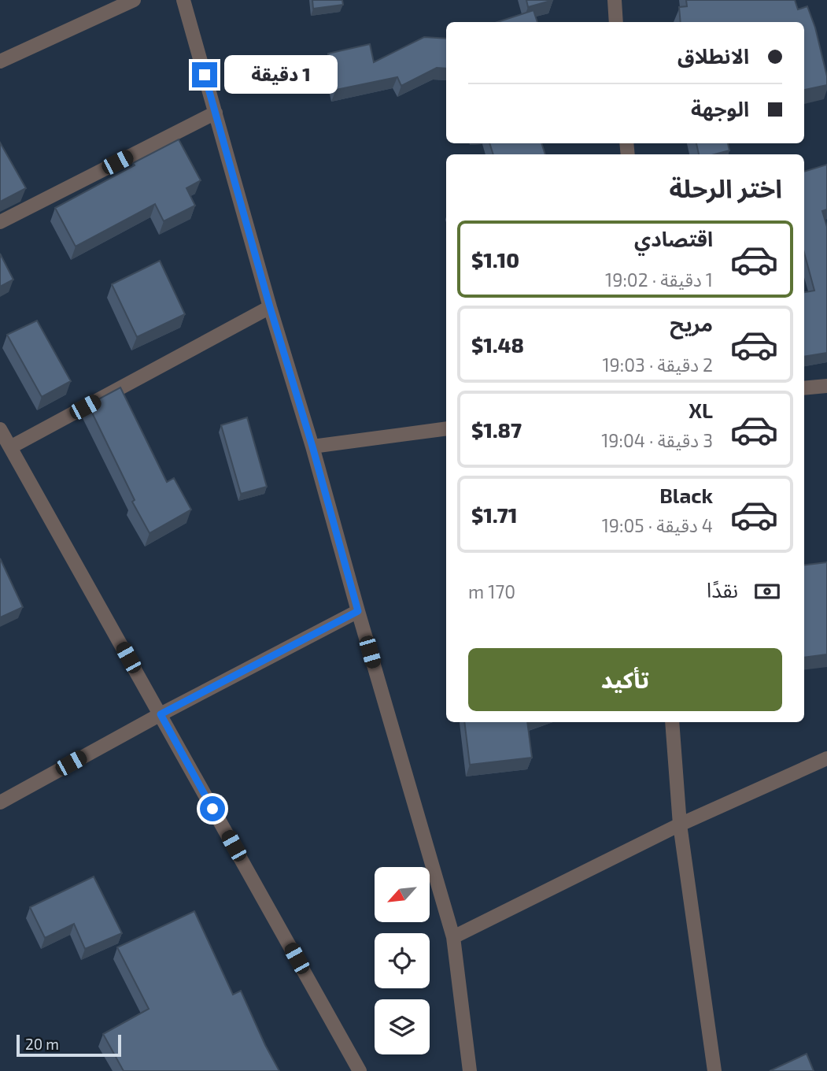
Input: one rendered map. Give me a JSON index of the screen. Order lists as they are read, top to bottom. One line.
{"scale_bar":"20 m","north":"bottom left","page":{"banner":["الانطلاق","الوجهة"],"bubble":"1 دقيقة","heading":"اختر الرحلة","list":[{"name":"اقتصادي","note":"1 دقيقة · 19:02","value":"$1.10"},{"name":"مريح","note":"2 دقيقة · 19:03","value":"$1.48"},{"name":"XL","note":"3 دقيقة · 19:04","value":"$1.87"},{"name":"Black","note":"4 دقيقة · 19:05","value":"$1.71"}],"pay":["نقدًا","170 m"],"buttons":"تأكيد","scale":"20 m"}}
